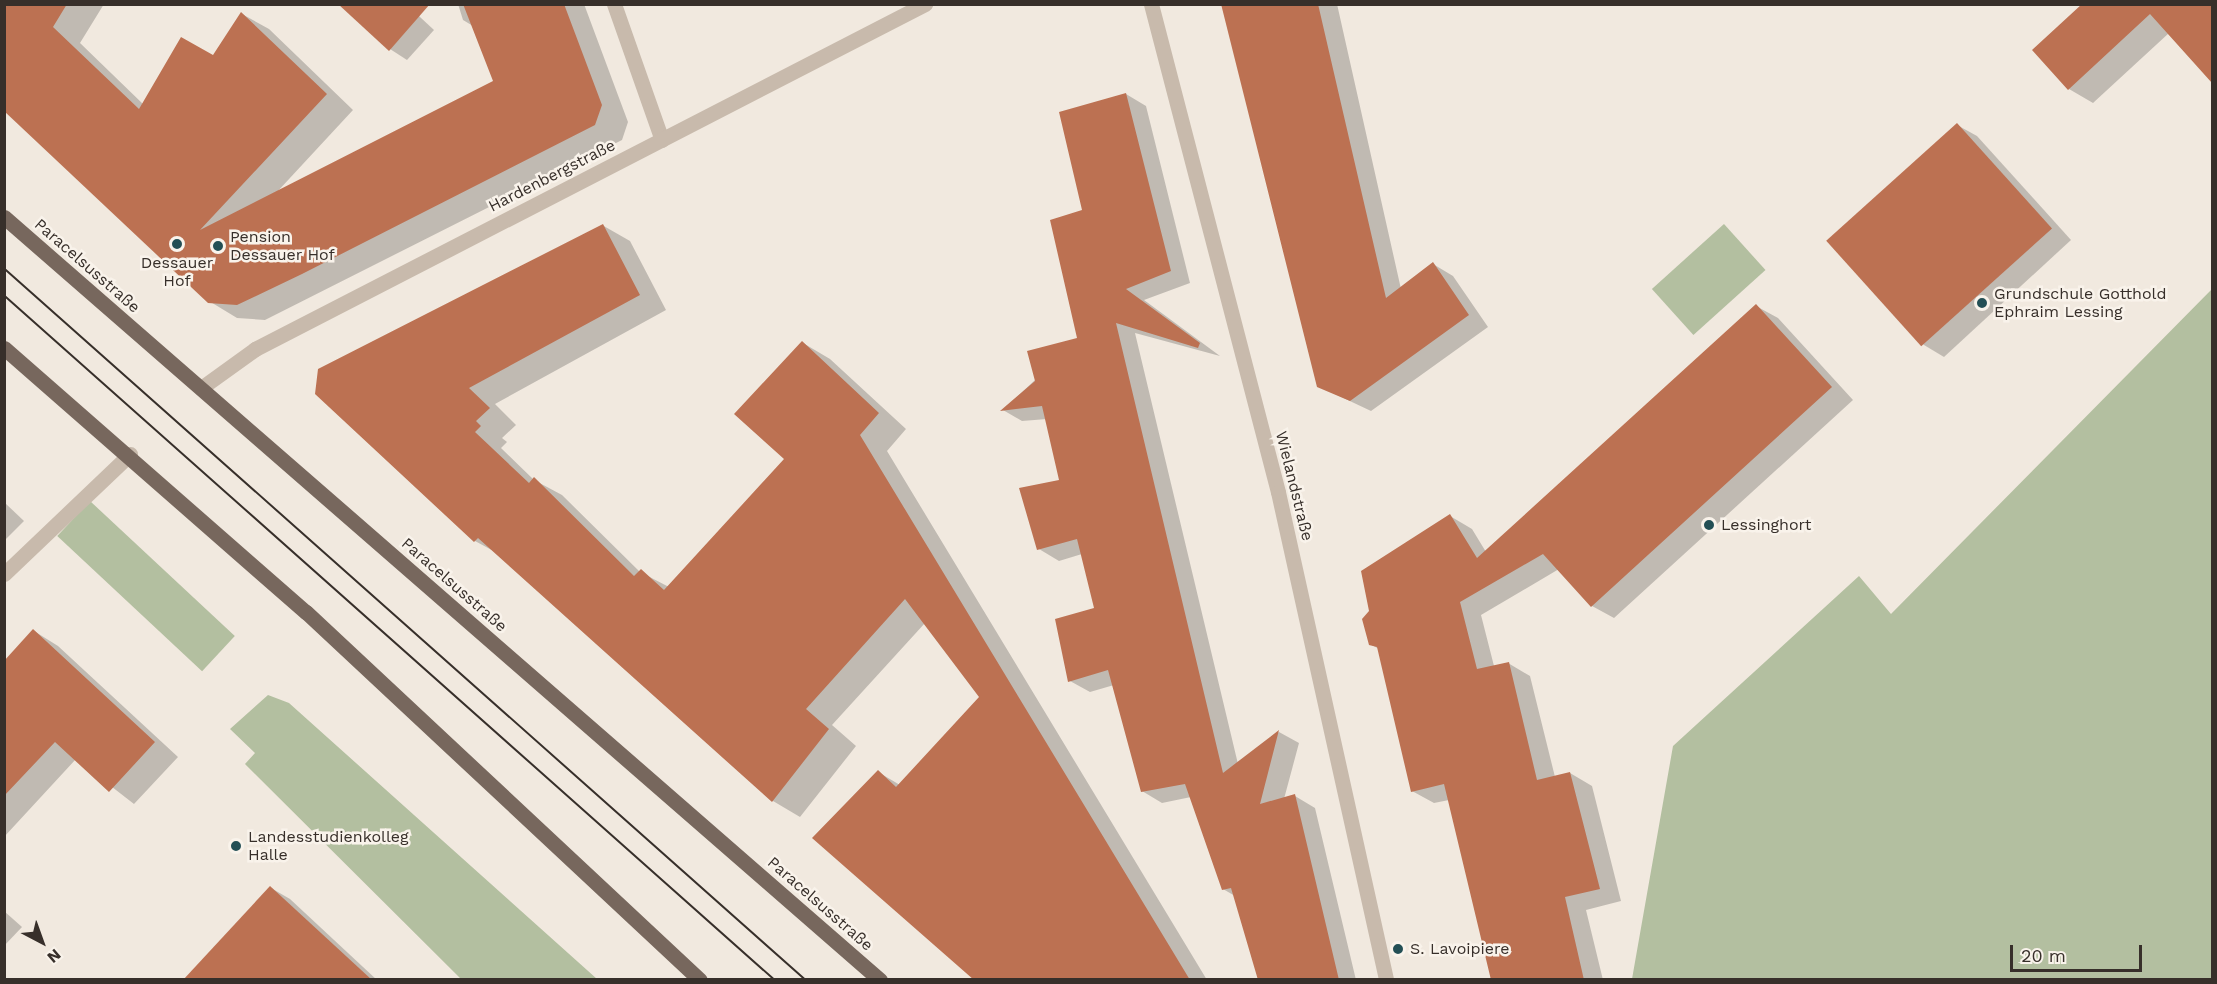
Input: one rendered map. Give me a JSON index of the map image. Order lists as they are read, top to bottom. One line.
{"streets":{"main road":["Paracelsusstraße"],"street":["Hardenbergstraße","Wielandstraße"]},"crossings":[["Hardenbergstraße","Paracelsusstraße"]],"places":["Dessauer Hof","Pension Dessauer Hof","Grundschule Gotthold Ephraim Lessing","Lessinghort","Landesstudienkolleg Halle","S. Lavoipiere"],"scale_bar":"20 m","north":"bottom right"}
